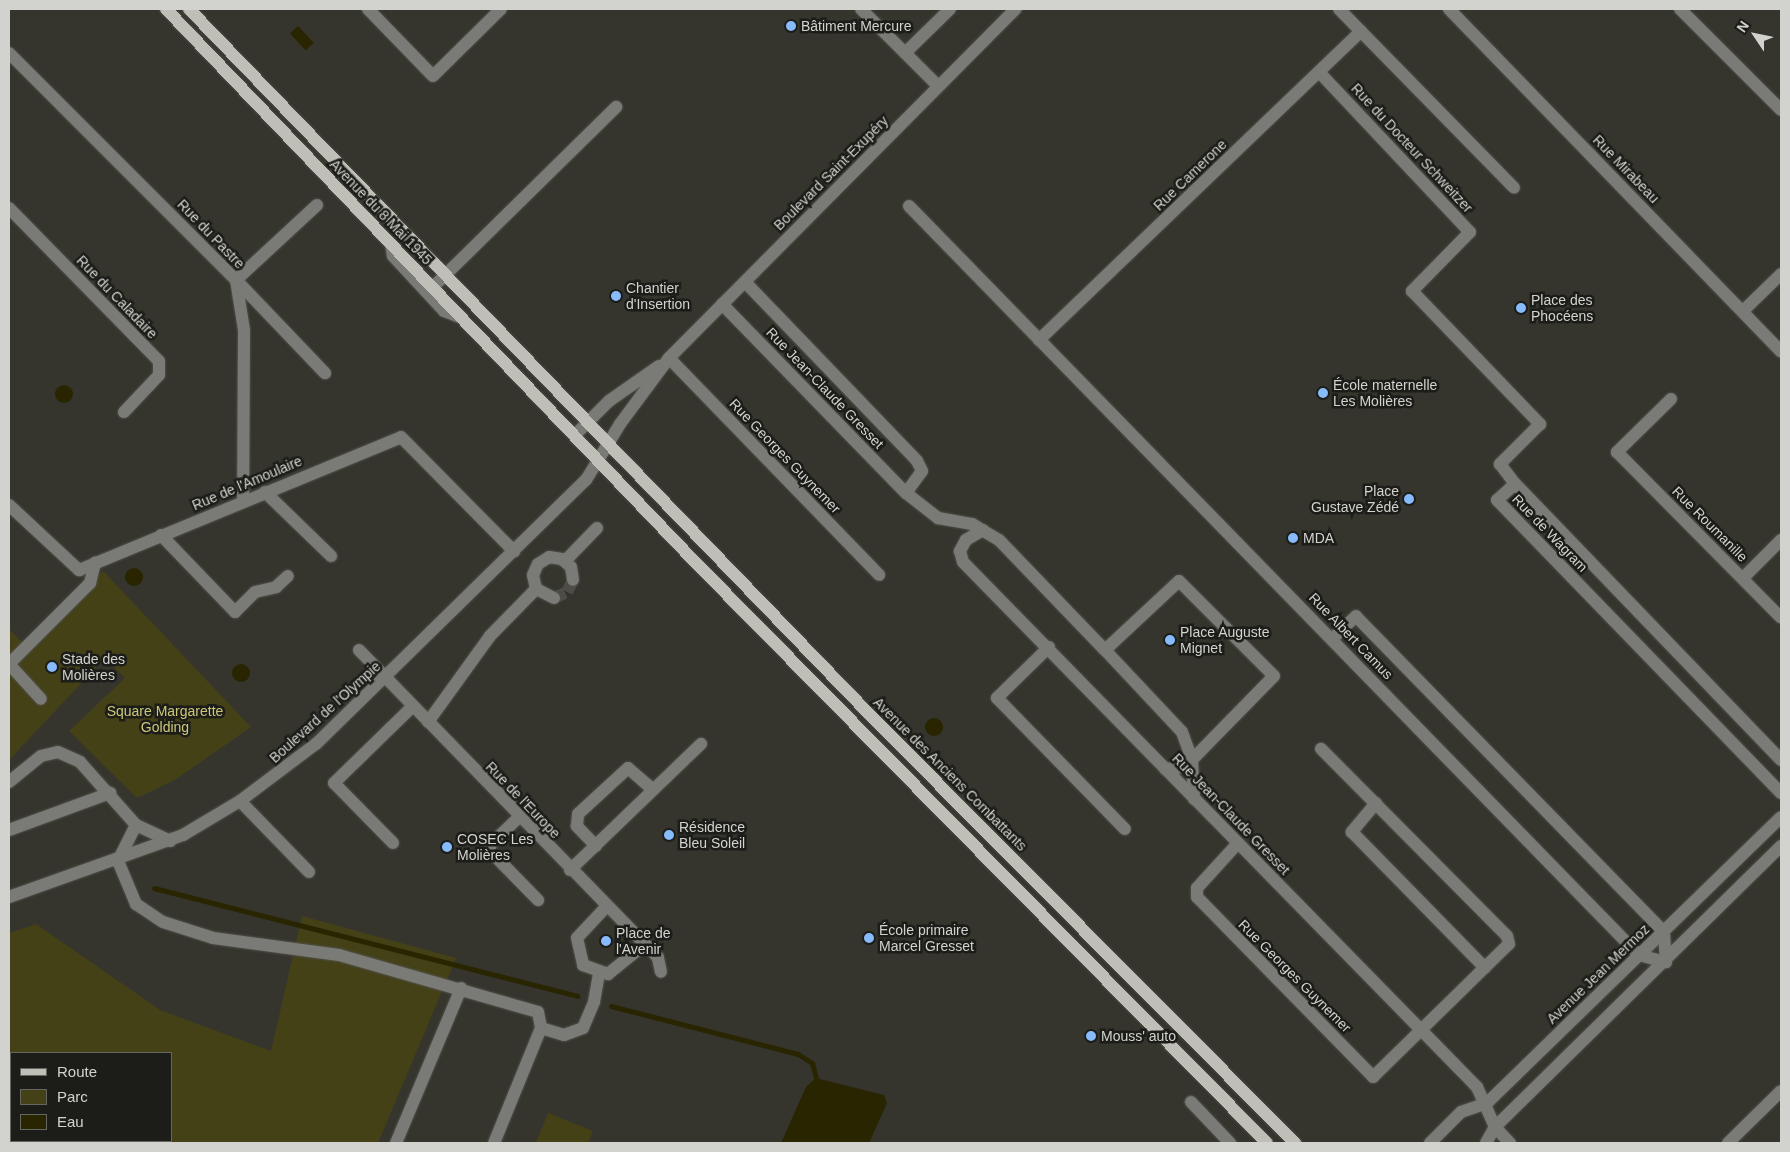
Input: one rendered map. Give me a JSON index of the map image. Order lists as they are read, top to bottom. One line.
{"streets":{"main road":["Avenue du 8 Mai 1945","Avenue des Anciens Combattants"],"street":["Rue du Docteur Schweitzer","Rue Mirabeau","Boulevard Saint-Exupéry","Rue Camerone","Rue du Pastre","Rue du Caladaire","Rue Jean-Claude Gresset","Rue Georges Guynemer","Rue de l'Amoulaire","Rue Roumanille","Rue de Wagram","Rue Albert Camus","Boulevard de l'Olympie","Rue de l'Europe","Avenue Jean Mermoz"]},"crossings":[["Rue du Docteur Schweitzer","Rue Camerone"],["Rue du Docteur Schweitzer","Rue de Wagram"],["Boulevard Saint-Exupéry","Avenue du 8 Mai 1945"],["Boulevard Saint-Exupéry","Rue Jean-Claude Gresset"],["Boulevard Saint-Exupéry","Rue Georges Guynemer"],["Boulevard Saint-Exupéry","Boulevard de l'Olympie"],["Boulevard Saint-Exupéry","Avenue des Anciens Combattants"],["Rue Camerone","Rue Albert Camus"],["Avenue du 8 Mai 1945","Avenue des Anciens Combattants"],["Rue du Pastre","Rue de l'Amoulaire"],["Rue Jean-Claude Gresset","Rue Georges Guynemer"],["Rue Jean-Claude Gresset","Avenue Jean Mermoz"],["Rue de l'Amoulaire","Boulevard de l'Olympie"],["Rue Albert Camus","Avenue Jean Mermoz"],["Boulevard de l'Olympie","Rue de l'Europe"]],"parks":["Square Margarette Golding"],"places":["Bâtiment Mercure","Chantier d'Insertion","Place des Phocéens","École maternelle Les Molières","Place Gustave Zédé","MDA","Place Auguste Mignet","Stade des Molières","Résidence Bleu Soleil","COSEC Les Molières","École primaire Marcel Gresset","Place de l'Avenir","Mouss' auto"],"legend":["Route","Parc","Eau"],"north":"top left"}
